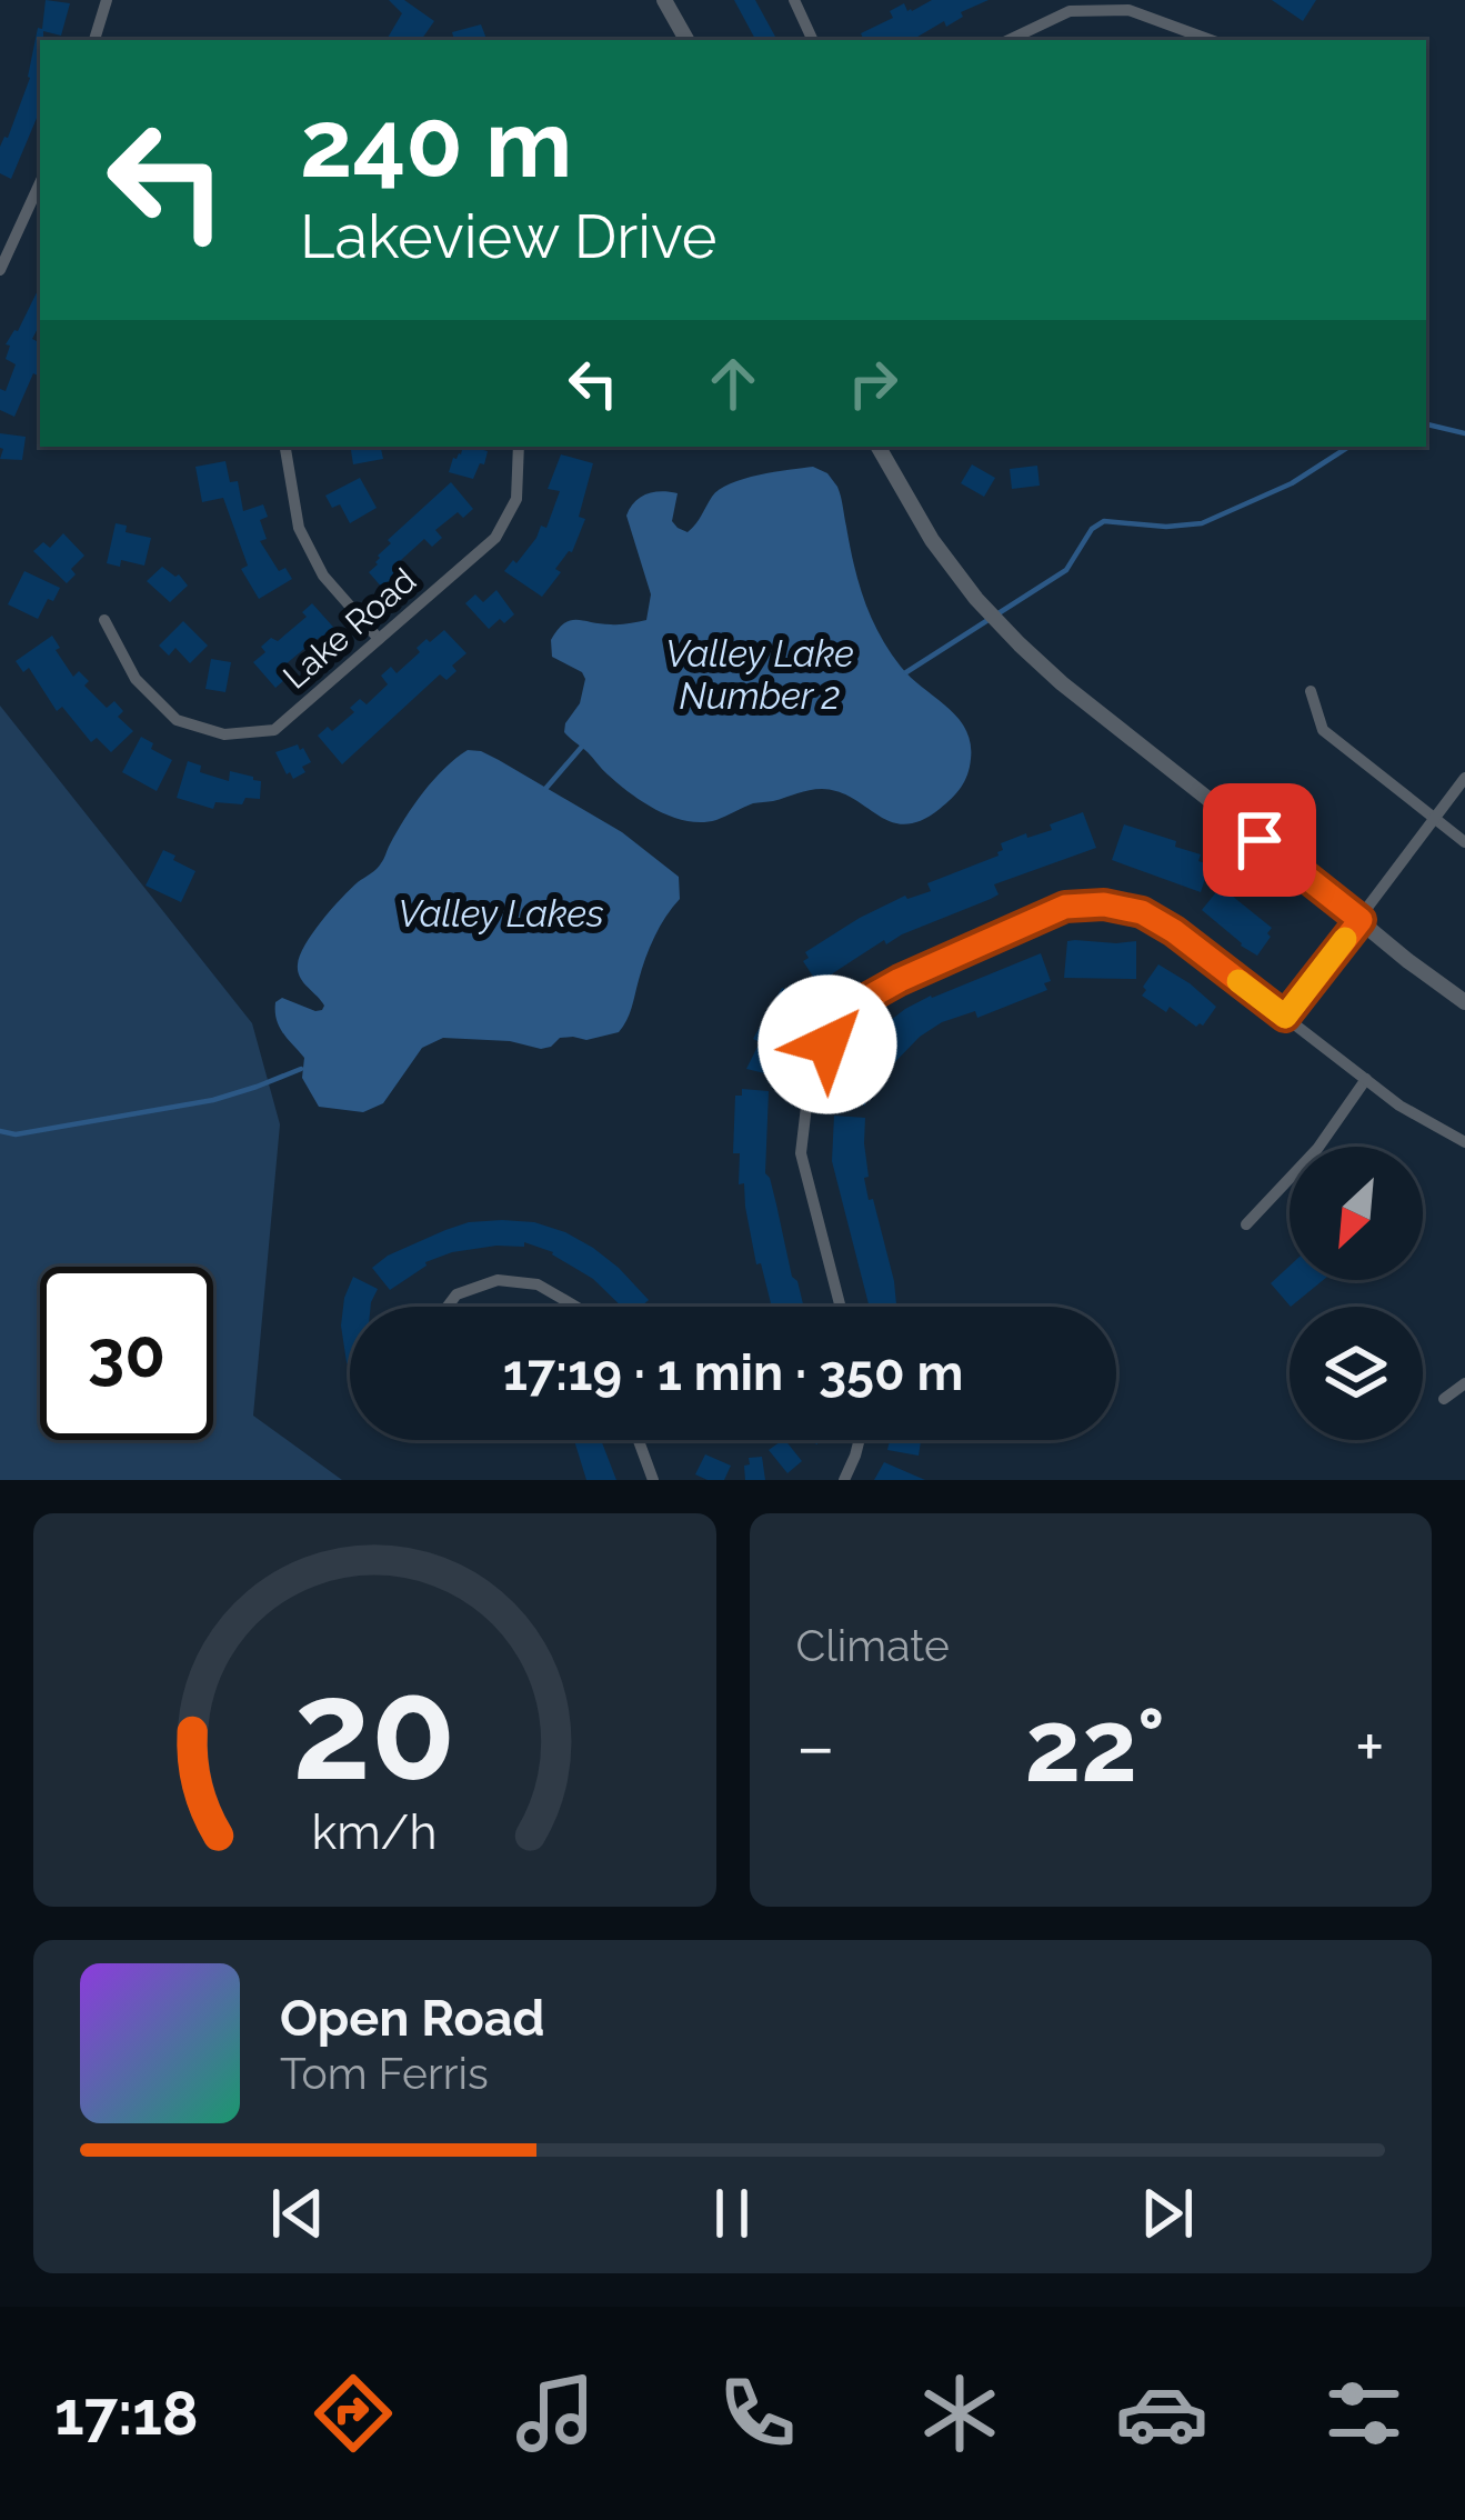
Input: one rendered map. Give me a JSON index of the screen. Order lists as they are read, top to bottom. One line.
{"streets":{"street":["Lake Road"]},"water":["Valley Lake Number 2","Valley Lakes"],"north":"bottom left","page":{"turn":["240 m","Lakeview Drive"],"limit":"30","trip":"17:19 · 1 min · 350 m","tile":"Climate","heat":["−","22°","+"],"song":["Open Road","Tom Ferris"],"tabs":"17:18","gauge":["20","km/h"]}}
